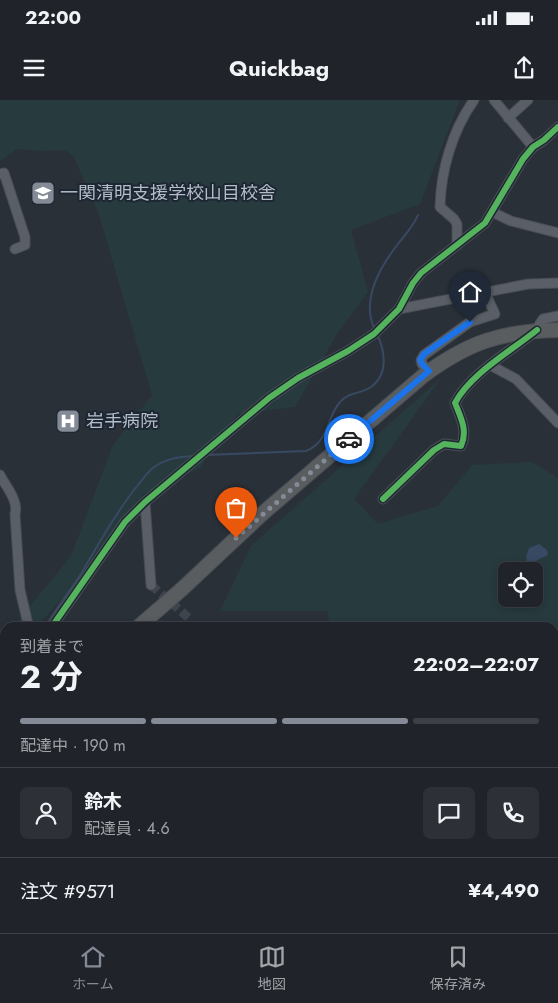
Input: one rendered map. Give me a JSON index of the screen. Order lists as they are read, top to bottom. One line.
{"places":{"school or university":["一関清明支援学校山目校舎"],"hospital":["岩手病院"]},"page":{"status":"22:00","header":"Quickbag","heading":["2 分","到着まで","22:02–22:07"],"panel":["鈴木","配達員 · 4.6","注文 #9571","¥4,490"],"bar":"配達中 · 190 m","tabs":["ホーム","地図","保存済み"]}}
